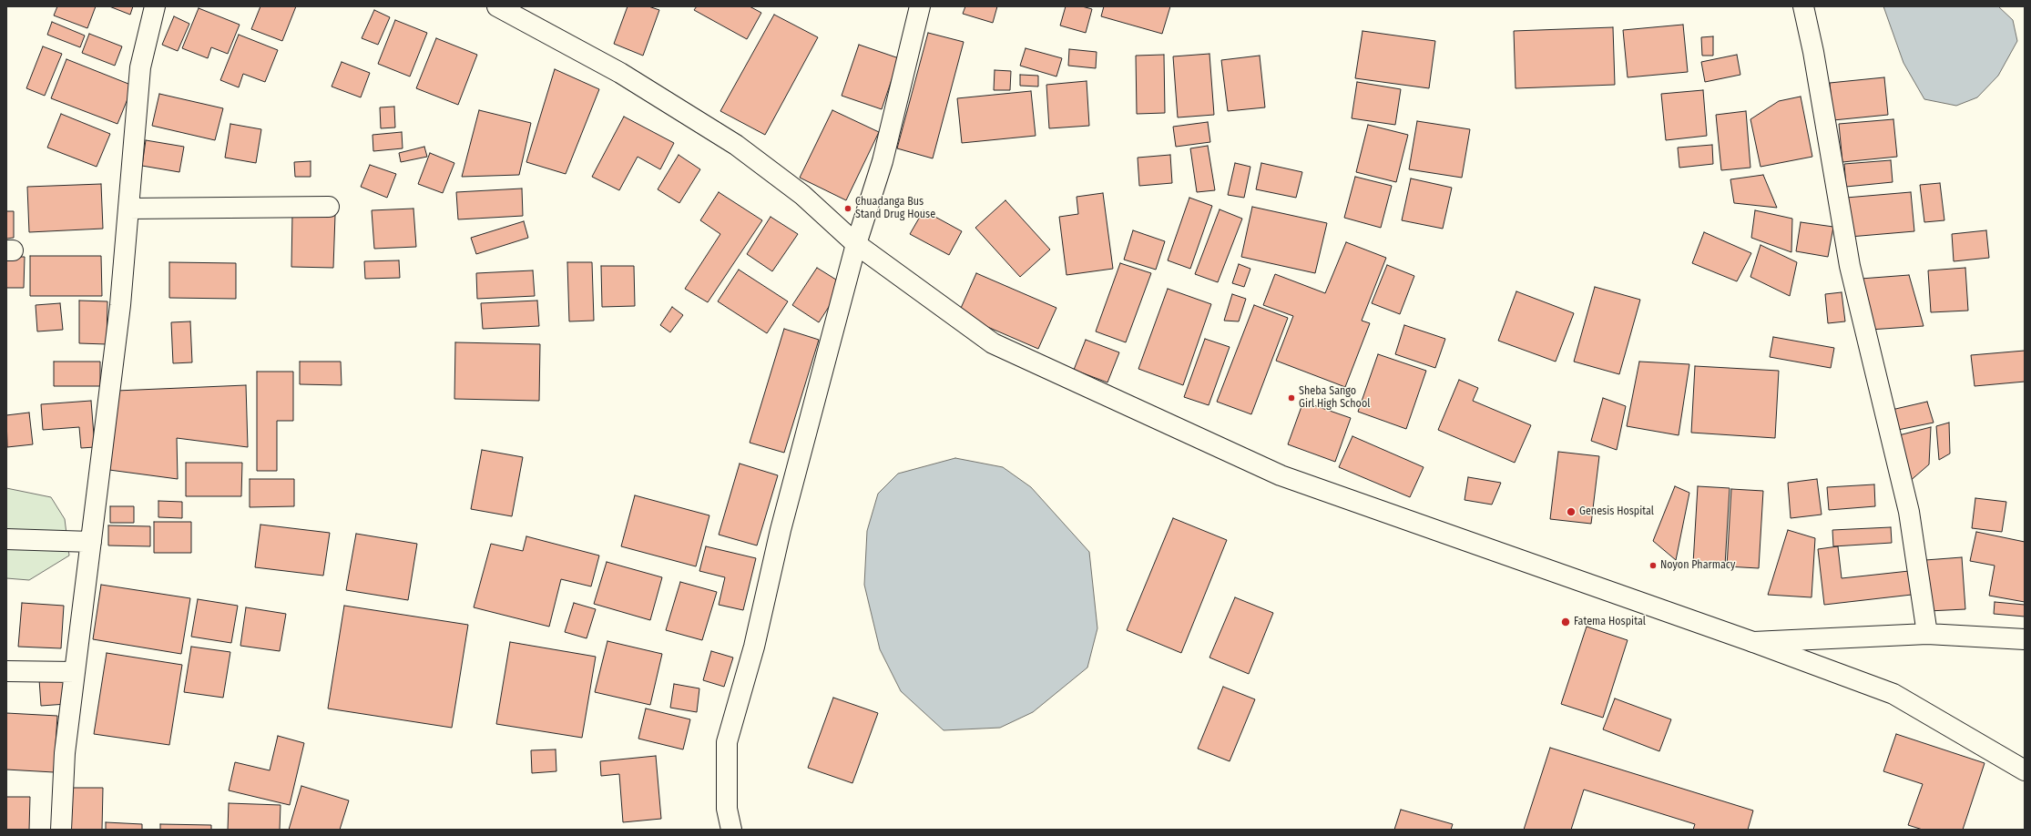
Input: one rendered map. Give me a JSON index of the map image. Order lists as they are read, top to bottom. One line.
{"places":["Chuadanga Bus Stand Drug House","Sheba Sango Girl High School","Genesis Hospital","Noyon Pharmacy","Fatema Hospital"]}
